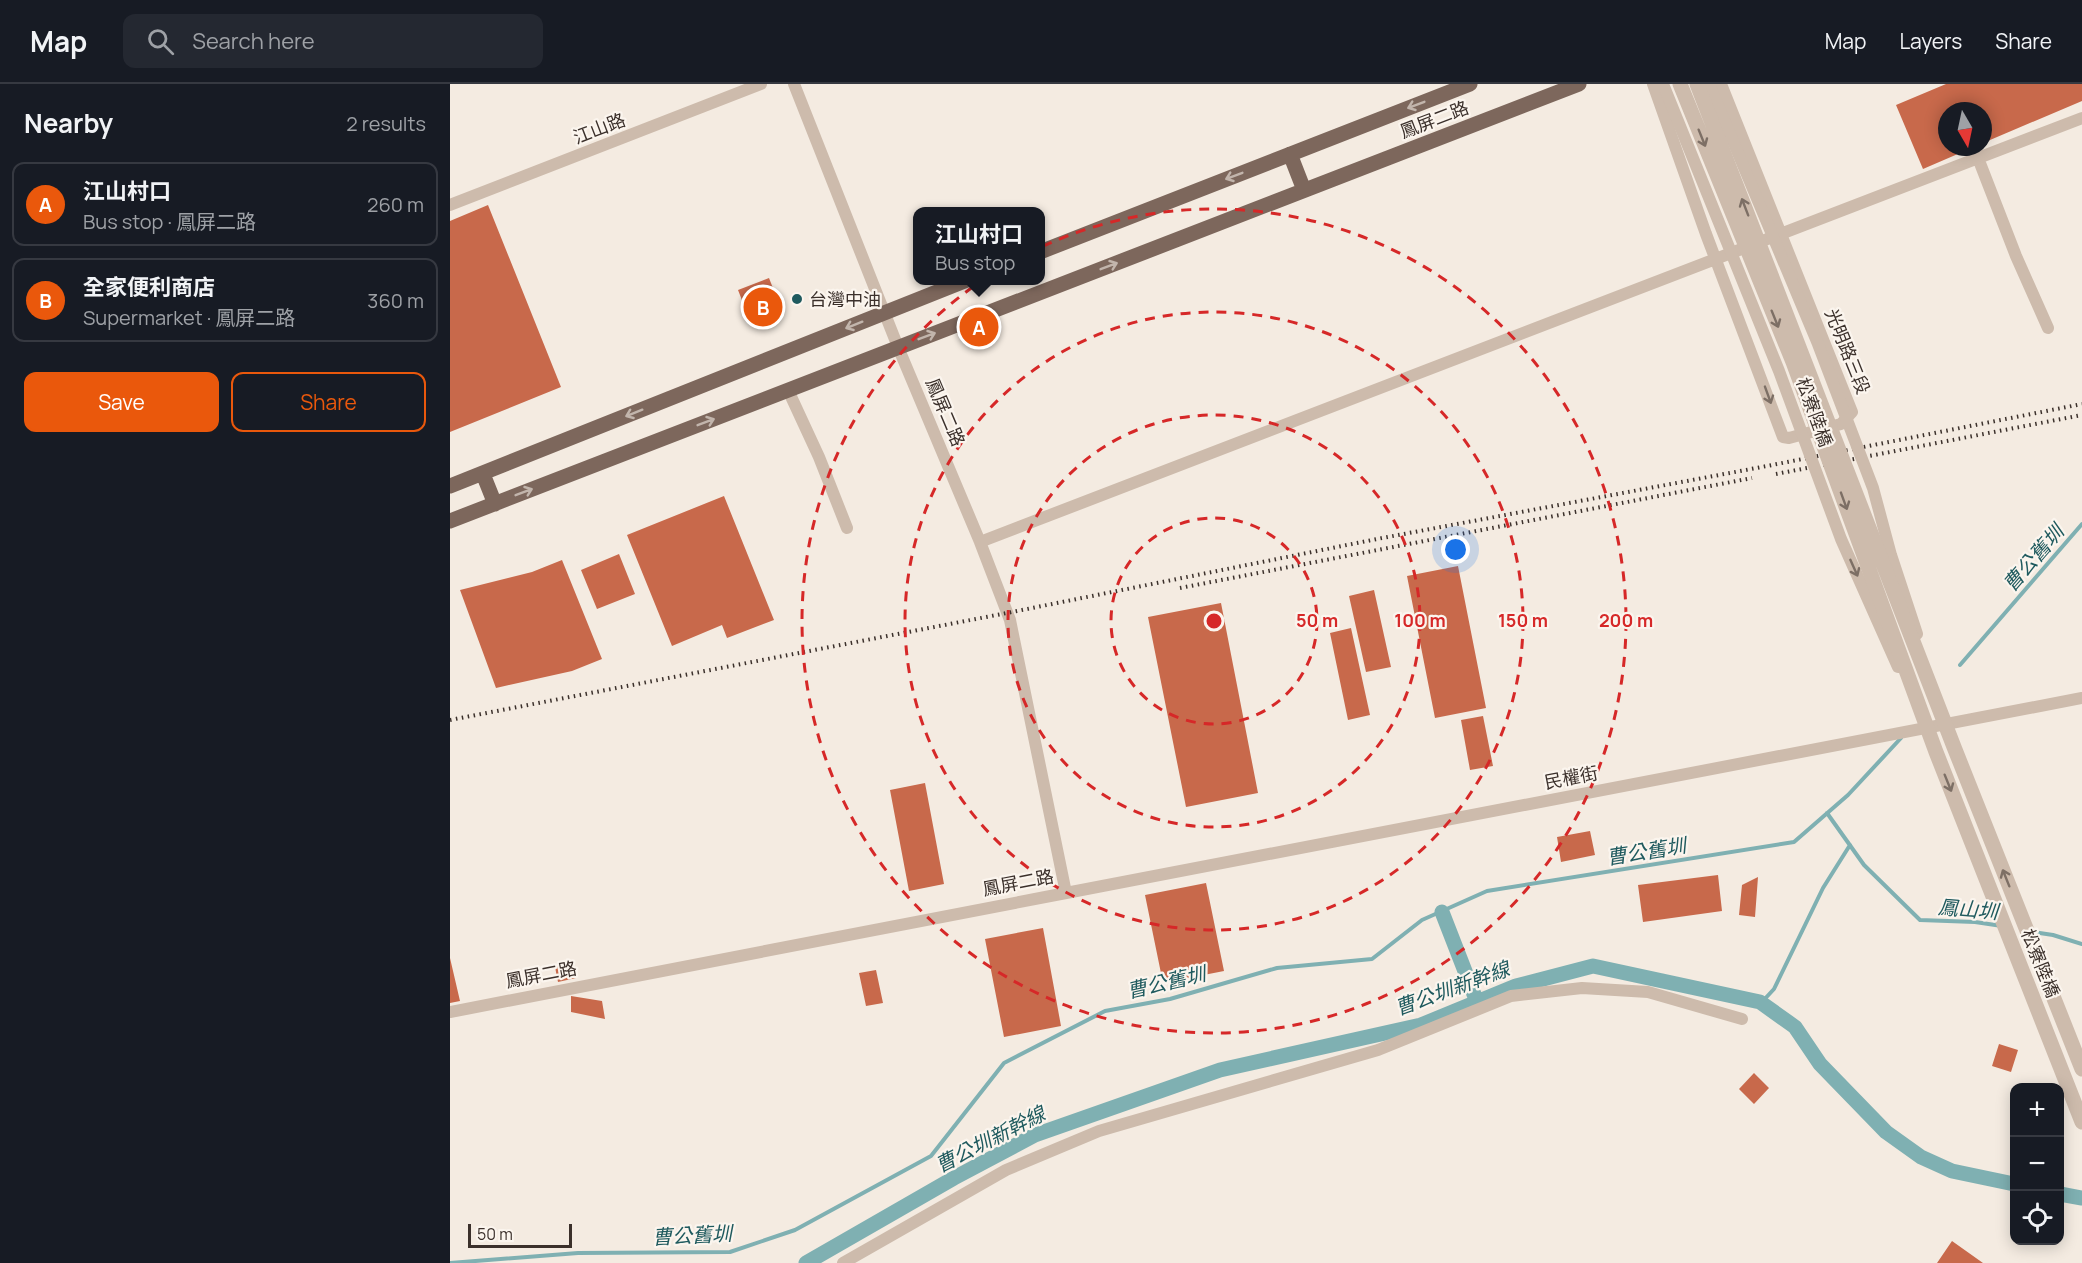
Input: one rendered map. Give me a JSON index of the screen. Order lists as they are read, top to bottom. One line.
{"streets":{"main road":["鳳屏二路"],"street":["江山路","光明路三段","松寮陸橋","民權街"]},"crossings":[["鳳屏二路","民權街"]],"water":["曹公舊圳","鳳山圳","曹公圳新幹線"],"places":["台灣中油"],"scale_bar":"50 m","north":"bottom","page":{"header":"Map","search":"Search here","nav":["Map","Layers","Share"],"heading":["Nearby","2 results"],"list":[{"mark":"A","name":"江山村口","note":"Bus stop · 鳳屏二路","value":"260 m"},{"mark":"B","name":"全家便利商店","note":"Supermarket · 鳳屏二路","value":"360 m"}],"popup":["江山村口","Bus stop"],"pins":["B","A"],"buttons":["Save","Share"],"map_buttons":["+","−"],"scale":"50 m"},"rings":["50 m","100 m","150 m","200 m"]}
